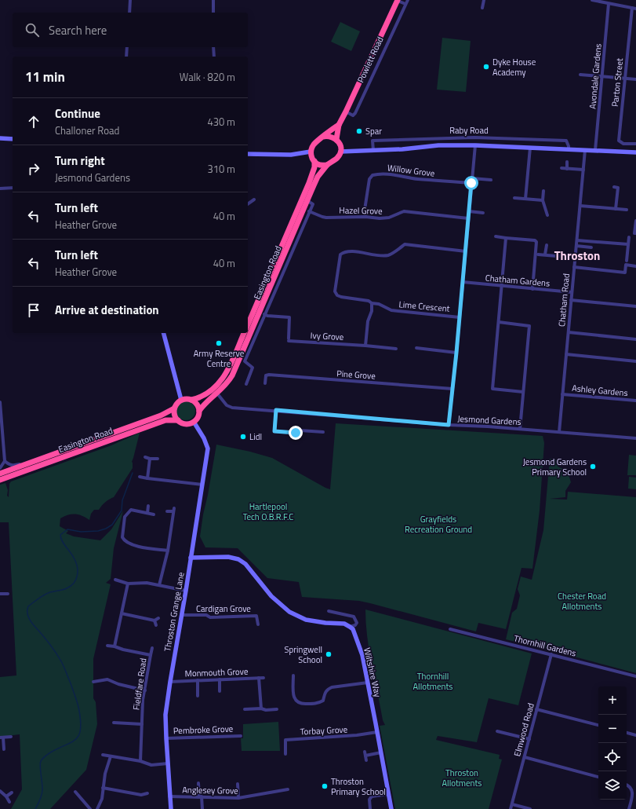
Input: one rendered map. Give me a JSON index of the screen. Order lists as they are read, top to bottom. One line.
{"streets":{"highway":["Powlett Road","Easington Road"],"street":["Avondale Gardens","Parton Street","Raby Road","Willow Grove","Hazel Grove","Chatham Gardens","Chatham Road","Lime Crescent","Ivy Grove","Pine Grove","Ashley Gardens","Jesmond Gardens","Cardigan Grove","Throston Grange Lane","Thornhill Gardens","Monmouth Grove","Wiltshire Way","Fieldfare Road","Pembroke Grove","Elmwood Road","Torbay Grove","Anglesey Grove"]},"crossings":[["Powlett Road","Raby Road"],["Powlett Road","Easington Road"],["Avondale Gardens","Raby Road"],["Raby Road","Easington Road"],["Raby Road","Chatham Road"],["Willow Grove","Hazel Grove"],["Hazel Grove","Easington Road"],["Easington Road","Ivy Grove"],["Easington Road","Jesmond Gardens"],["Easington Road","Throston Grange Lane"],["Chatham Gardens","Chatham Road"],["Chatham Road","Ashley Gardens"],["Chatham Road","Jesmond Gardens"],["Cardigan Grove","Throston Grange Lane"],["Throston Grange Lane","Monmouth Grove"],["Throston Grange Lane","Pembroke Grove"],["Throston Grange Lane","Anglesey Grove"],["Thornhill Gardens","Elmwood Road"],["Wiltshire Way","Torbay Grove"]],"districts":["Throston"],"parks":["Hartlepool Tech O.B.R.F.C","Grayfields Recreation Ground","Chester Road Allotments","Thornhill Allotments","Throston Allotments"],"places":["Dyke House Academy","Spar","Army Reserve Centre","Lidl","Jesmond Gardens Primary School","Springwell School","Throston Primary School"],"page":{"search":"Search here","heading":["11 min","Walk · 820 m"],"list":[["Continue","Challoner Road","430 m"],["Turn right","Jesmond Gardens","310 m"],["Turn left","Heather Grove","40 m"],["Turn left","Heather Grove","40 m"],"Arrive at destination"],"map_buttons":["+","−"]}}
